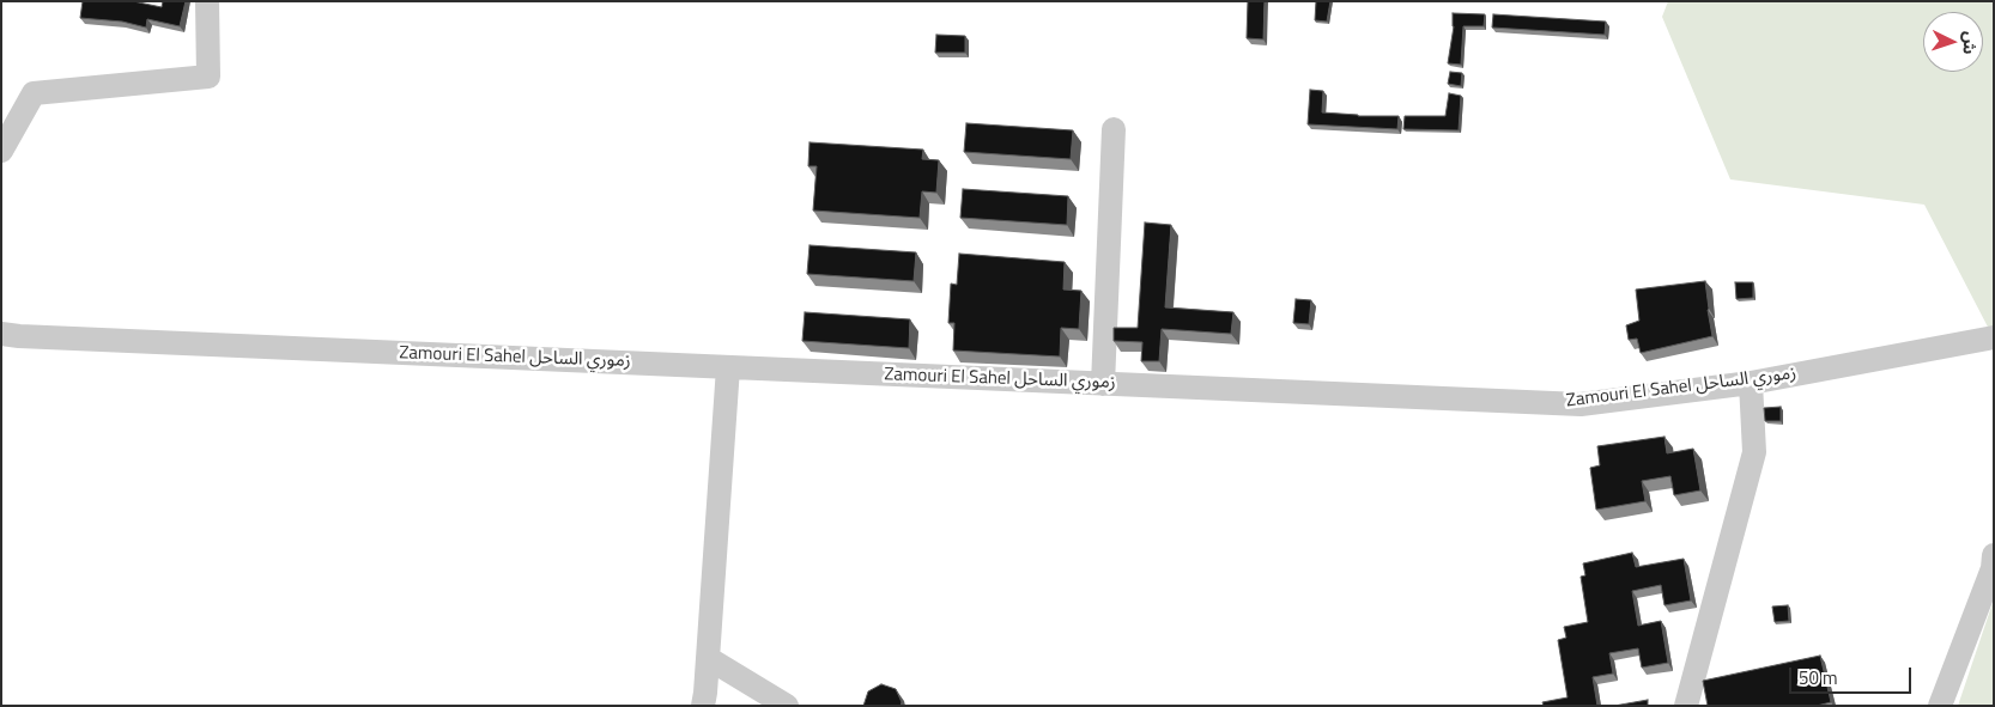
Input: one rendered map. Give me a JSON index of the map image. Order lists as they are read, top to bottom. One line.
{"streets":{"street":["Zamouri El Sahel زموري الساحل"]},"scale_bar":"50 m","north":"right"}
